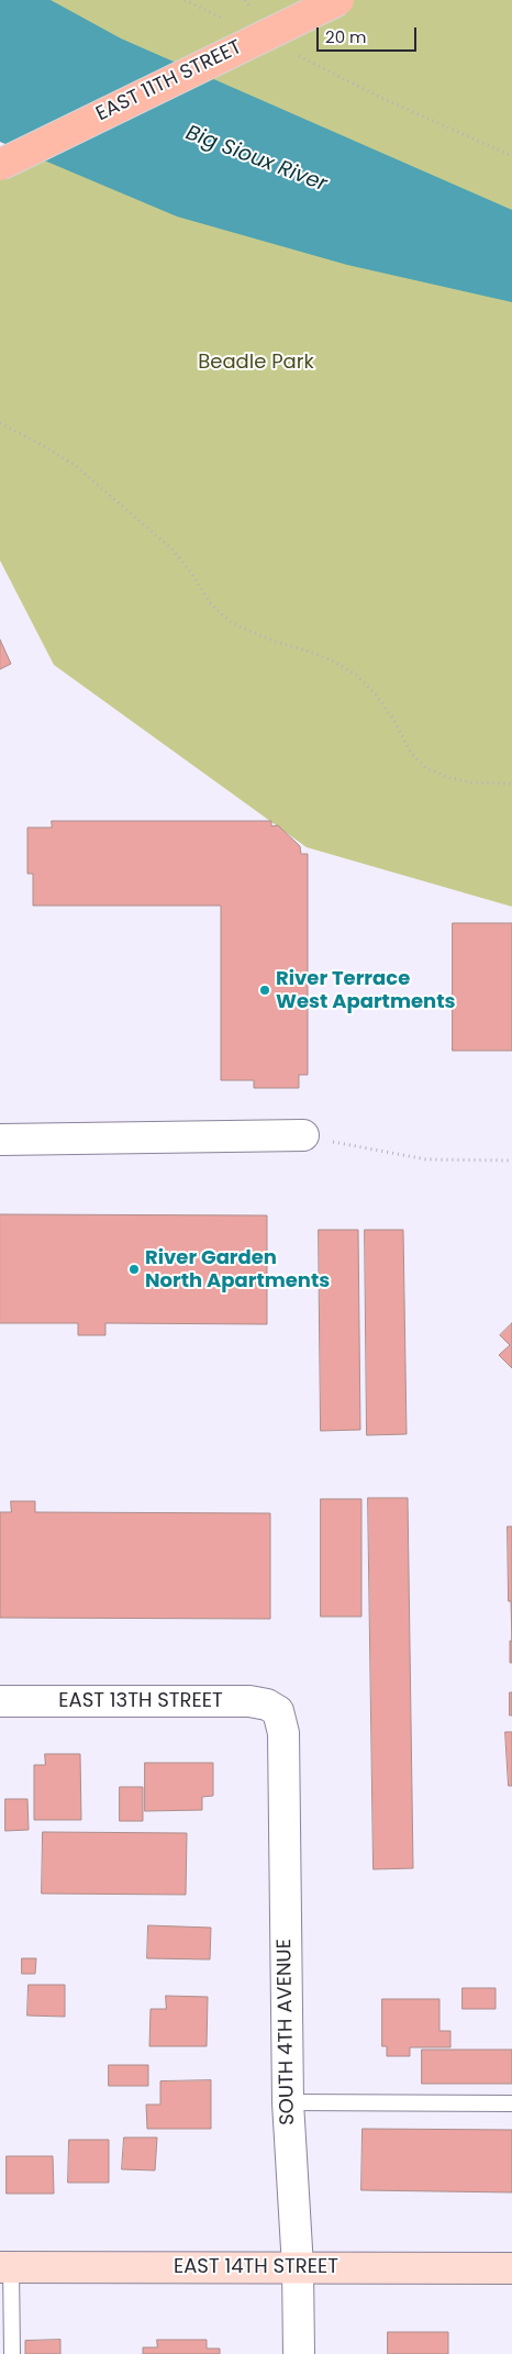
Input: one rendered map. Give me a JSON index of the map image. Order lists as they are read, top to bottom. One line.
{"streets":{"main road":["EAST 11TH STREET","EAST 14TH STREET"],"street":["EAST 13TH STREET","SOUTH 4TH AVENUE"]},"crossings":[["EAST 13TH STREET","SOUTH 4TH AVENUE"],["SOUTH 4TH AVENUE","EAST 14TH STREET"]],"water":["Big Sioux River"],"parks":["Beadle Park"],"places":["River Terrace West Apartments","River Garden North Apartments"],"scale_bar":"20 m"}
